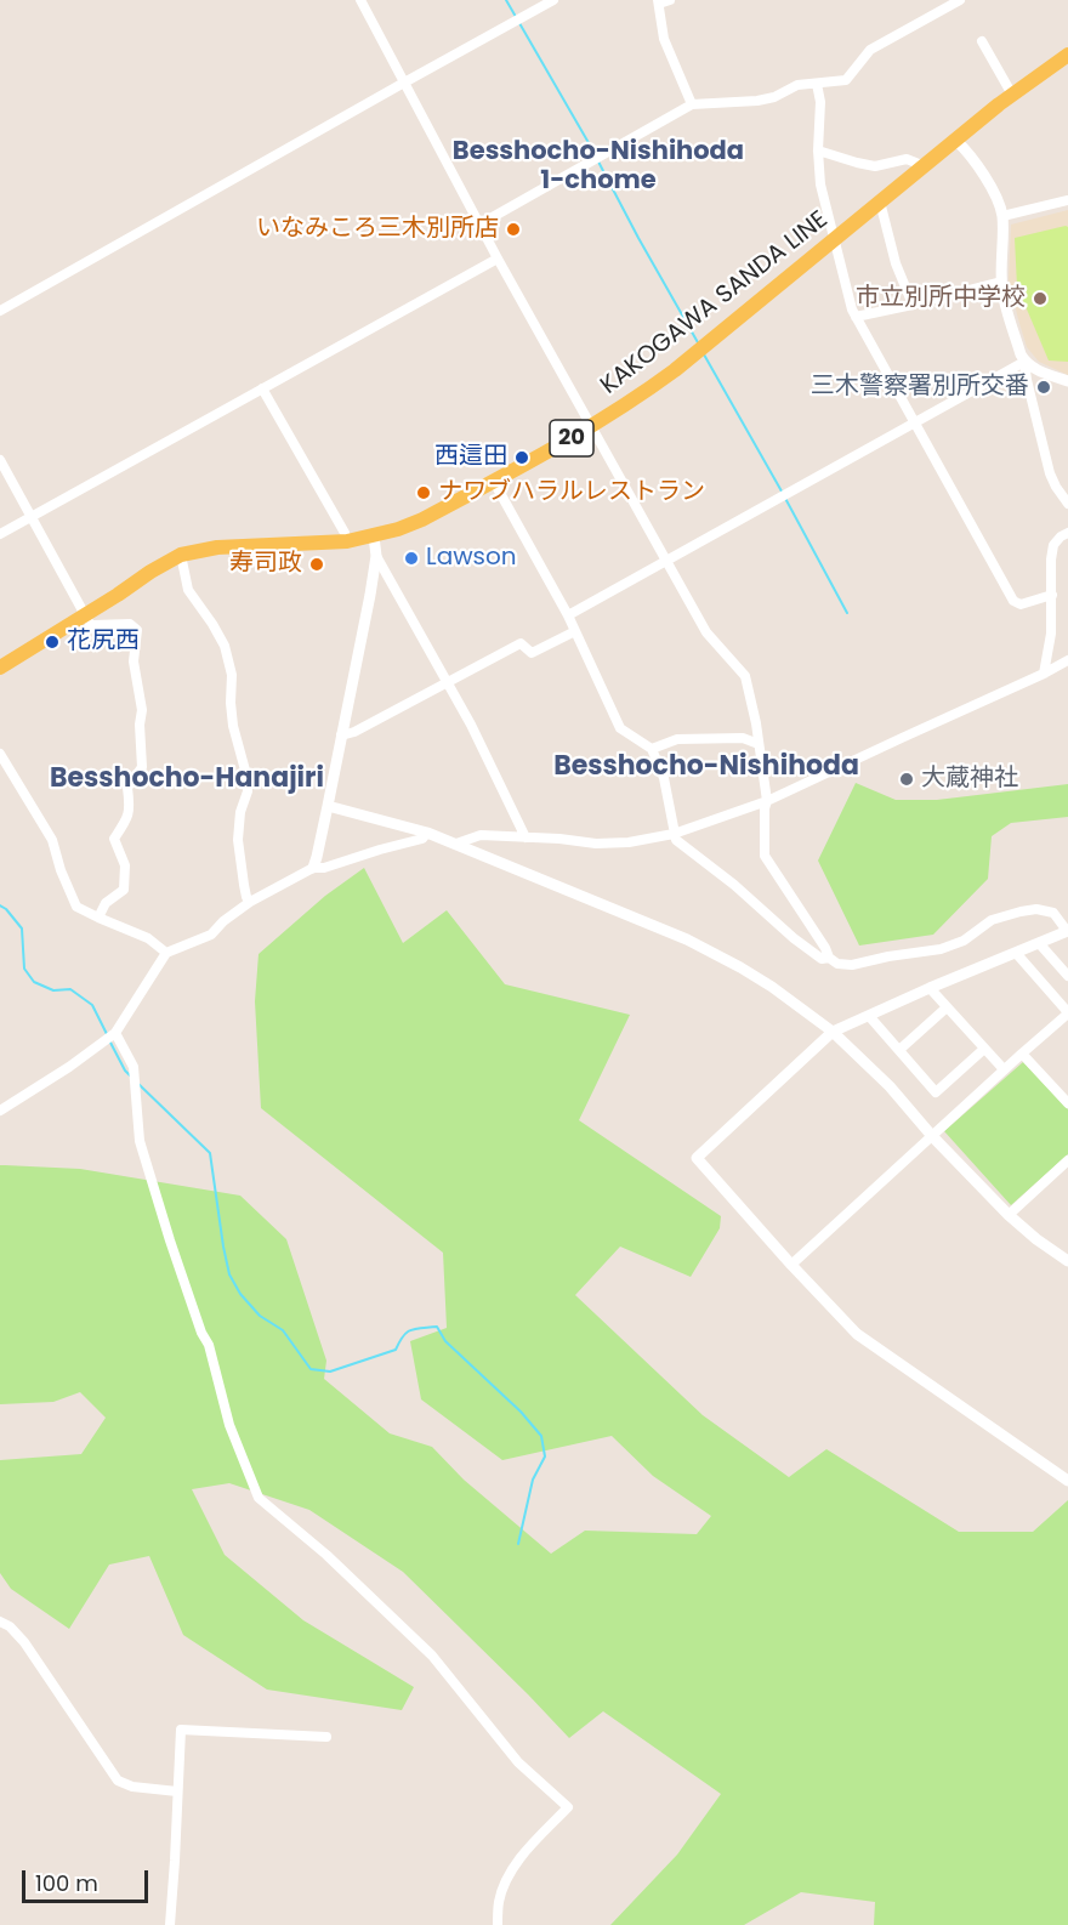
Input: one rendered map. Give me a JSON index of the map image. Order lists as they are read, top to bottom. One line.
{"streets":{"main road":["KAKOGAWA SANDA LINE","20"]},"districts":["Besshocho-Nishihoda 1-chome","Besshocho-Nishihoda","Besshocho-Hanajiri"],"places":["いなみころ三木別所店","市立別所中学校","三木警察署別所交番","西這田","ナワブハラルレストラン","Lawson","寿司政","花尻西","大蔵神社"],"scale_bar":"100 m"}
